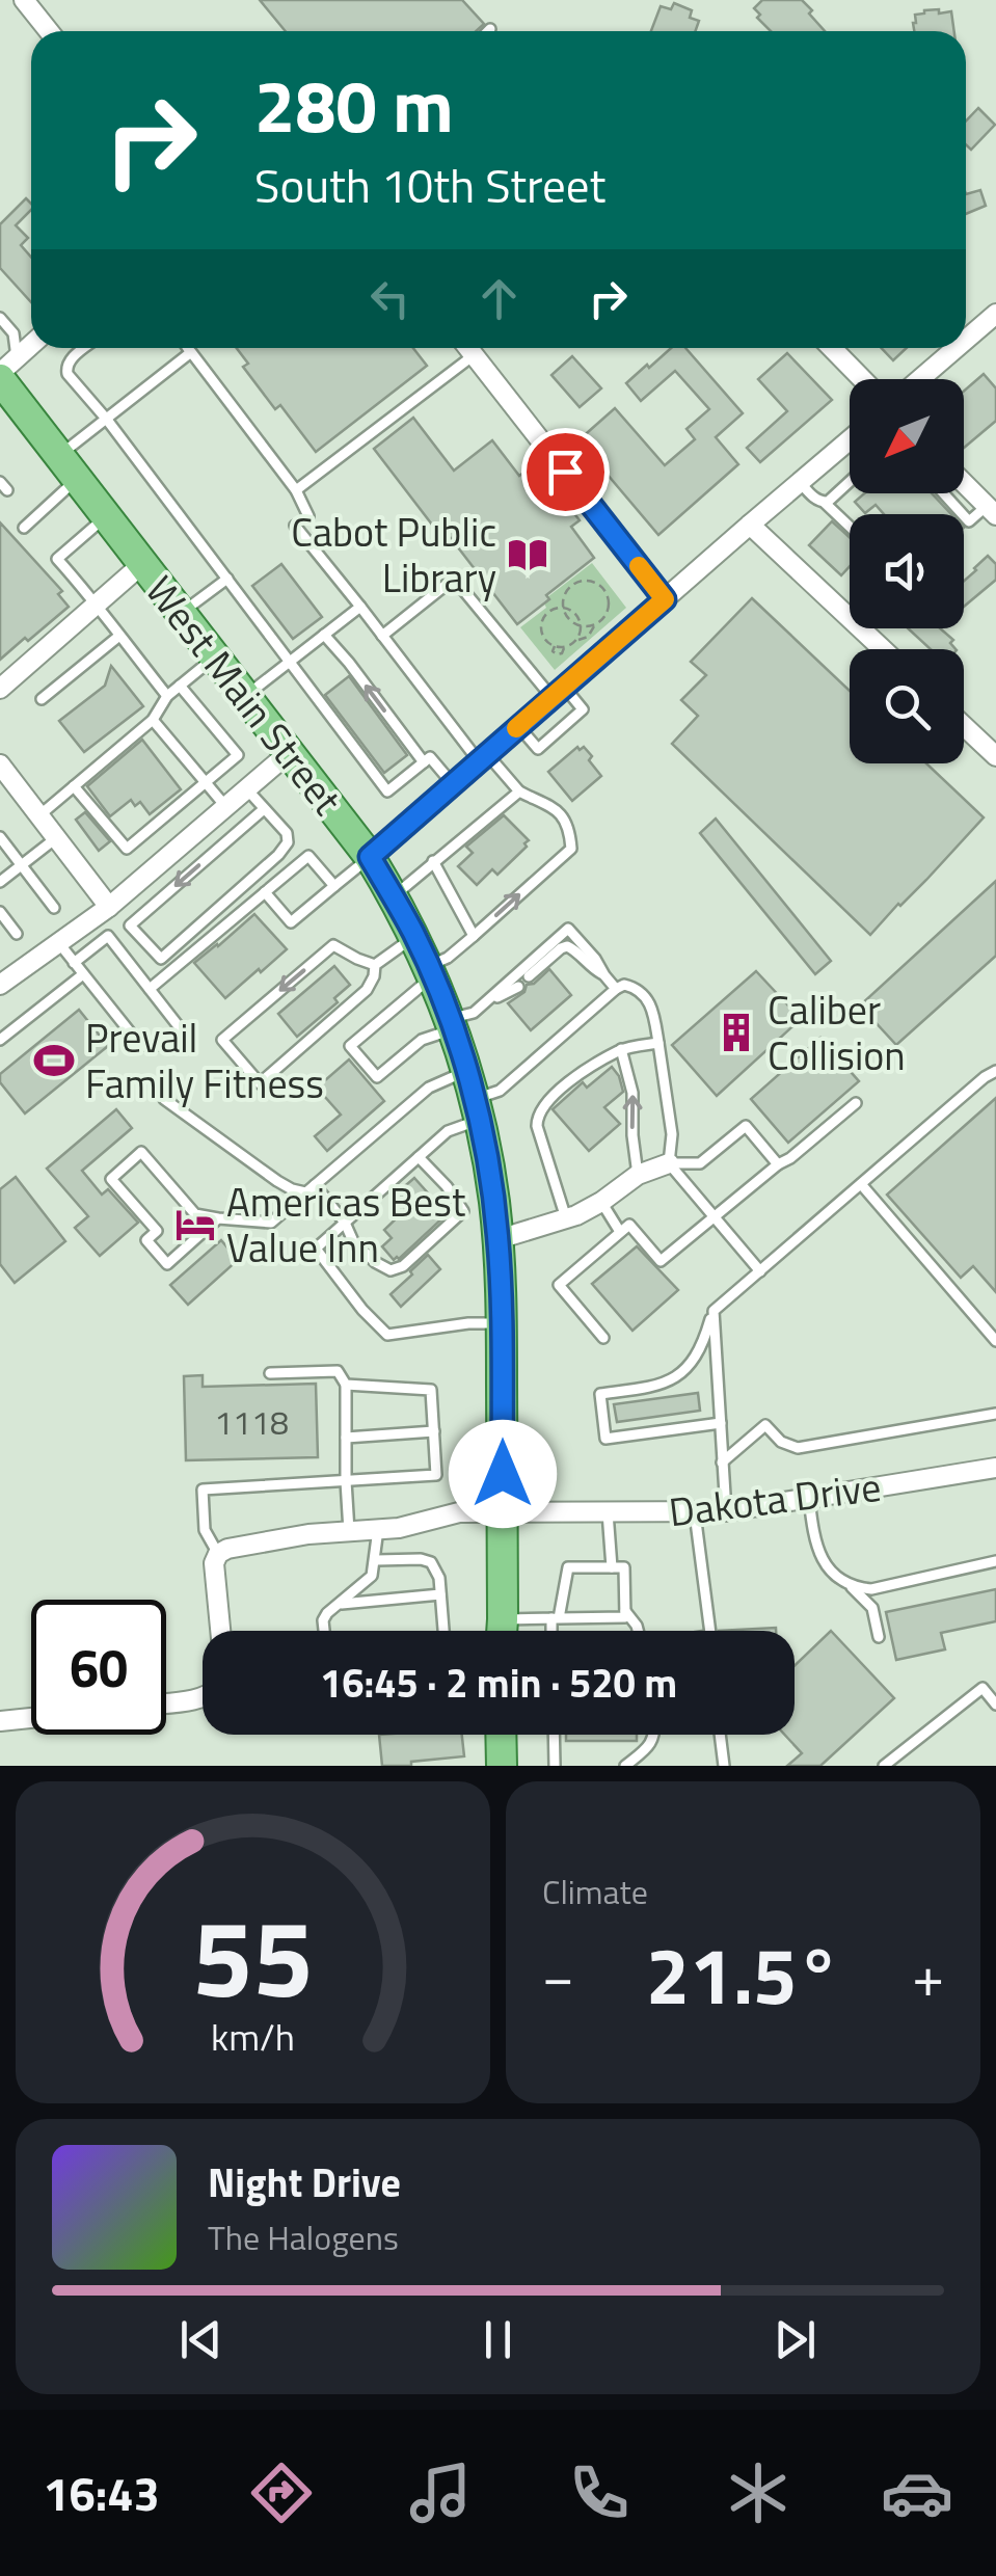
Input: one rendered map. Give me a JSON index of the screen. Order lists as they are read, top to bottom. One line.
{"streets":{"main road":["West Main Street"],"street":["Dakota Drive"]},"crossings":[["West Main Street","Dakota Drive"]],"places":{"library":["Cabot Public Library"],"building":["Caliber Collision"],"sports":["Prevail Family Fitness"],"hotel":["Americas Best Value Inn"]},"house_numbers":["1118"],"north":"bottom left","page":{"turn":["280 m","South 10th Street"],"limit":"60","trip":"16:45 · 2 min · 520 m","tile":"Climate","heat":["−","21.5°","+"],"song":["Night Drive","The Halogens"],"tabs":"16:43","gauge":["55","km/h"]}}
